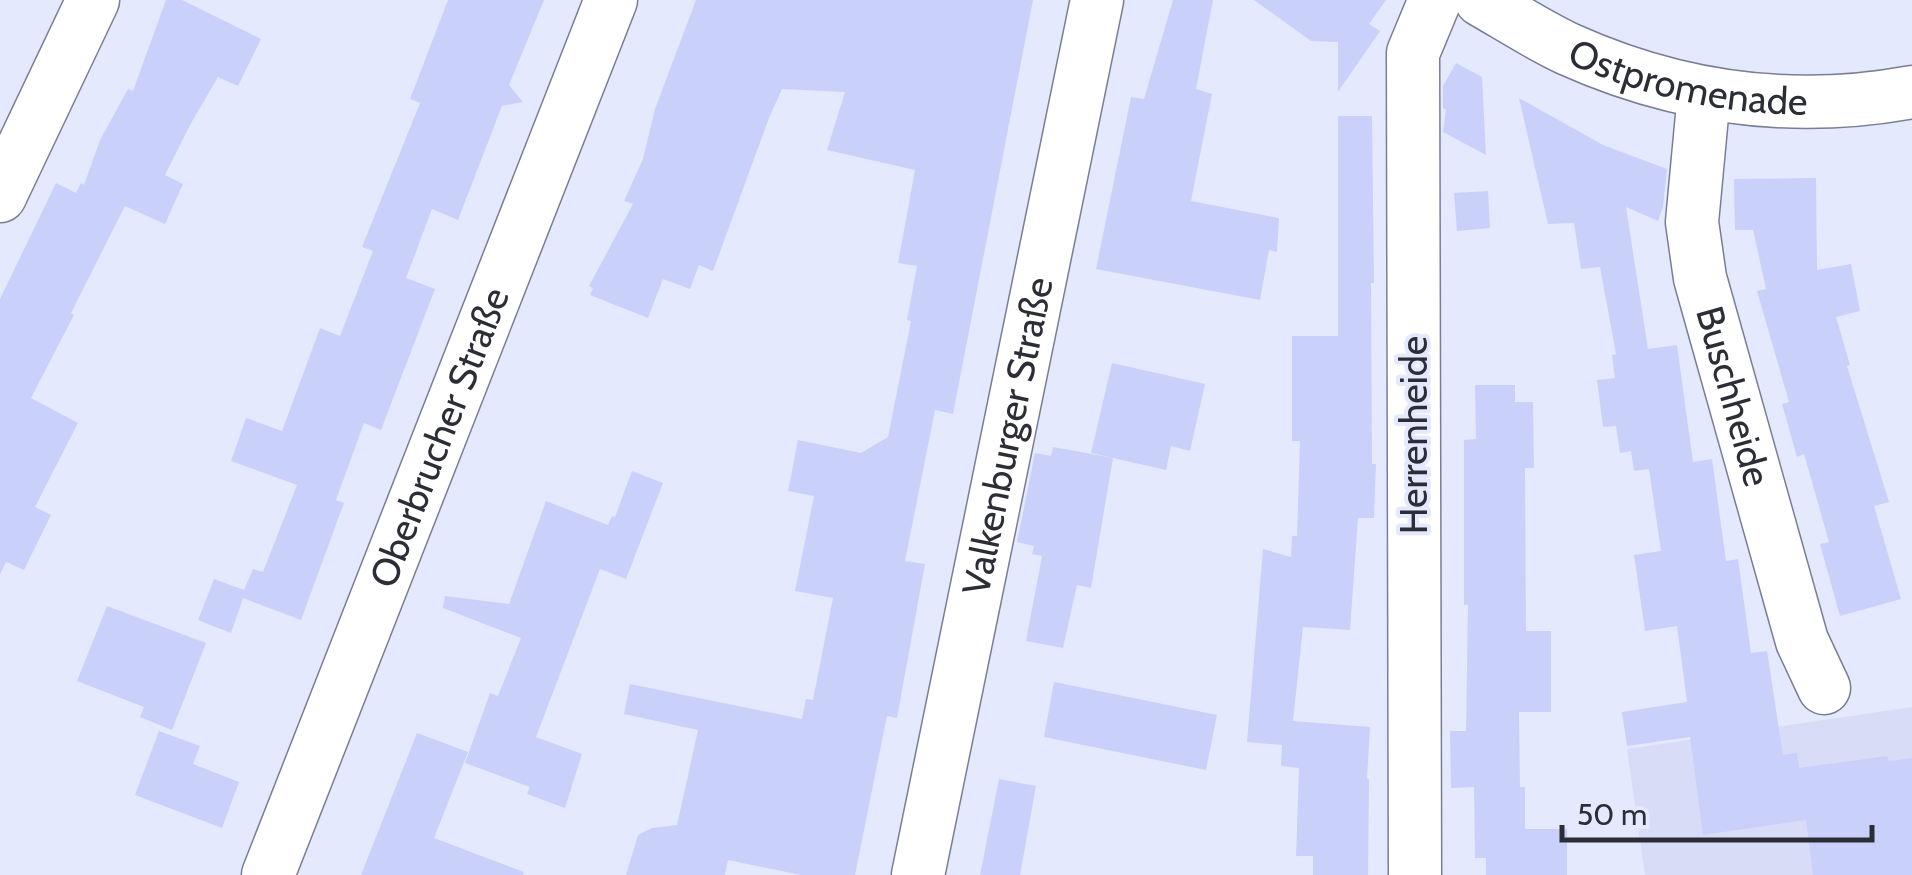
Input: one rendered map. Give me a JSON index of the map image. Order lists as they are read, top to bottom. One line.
{"streets":{"street":["Ostpromenade","Buschheide","Herrenheide","Oberbrucher Straße","Valkenburger Straße"]},"crossings":[["Ostpromenade","Buschheide"]],"scale_bar":"50 m"}
